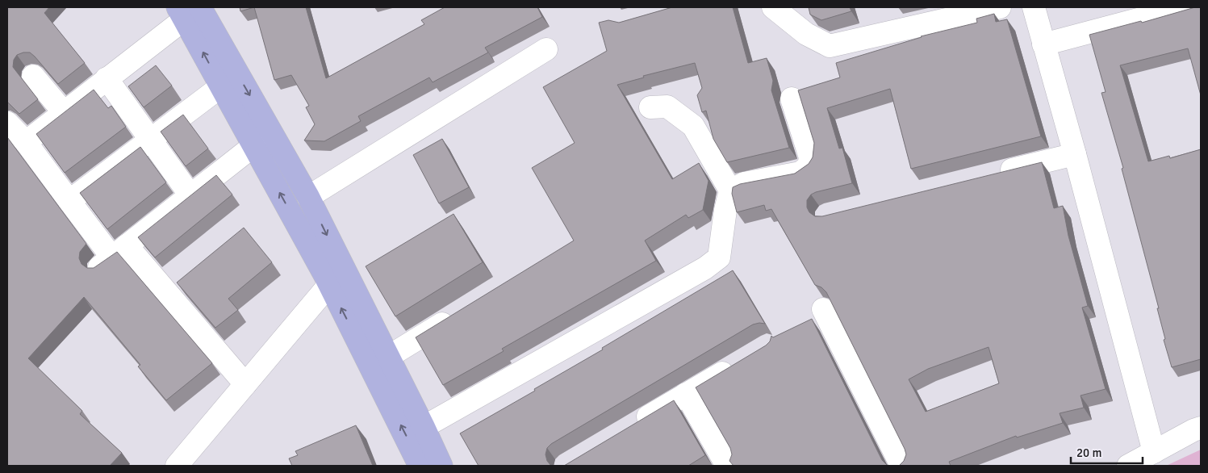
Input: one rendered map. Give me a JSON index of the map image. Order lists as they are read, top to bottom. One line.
{"scale_bar":"20 m"}
